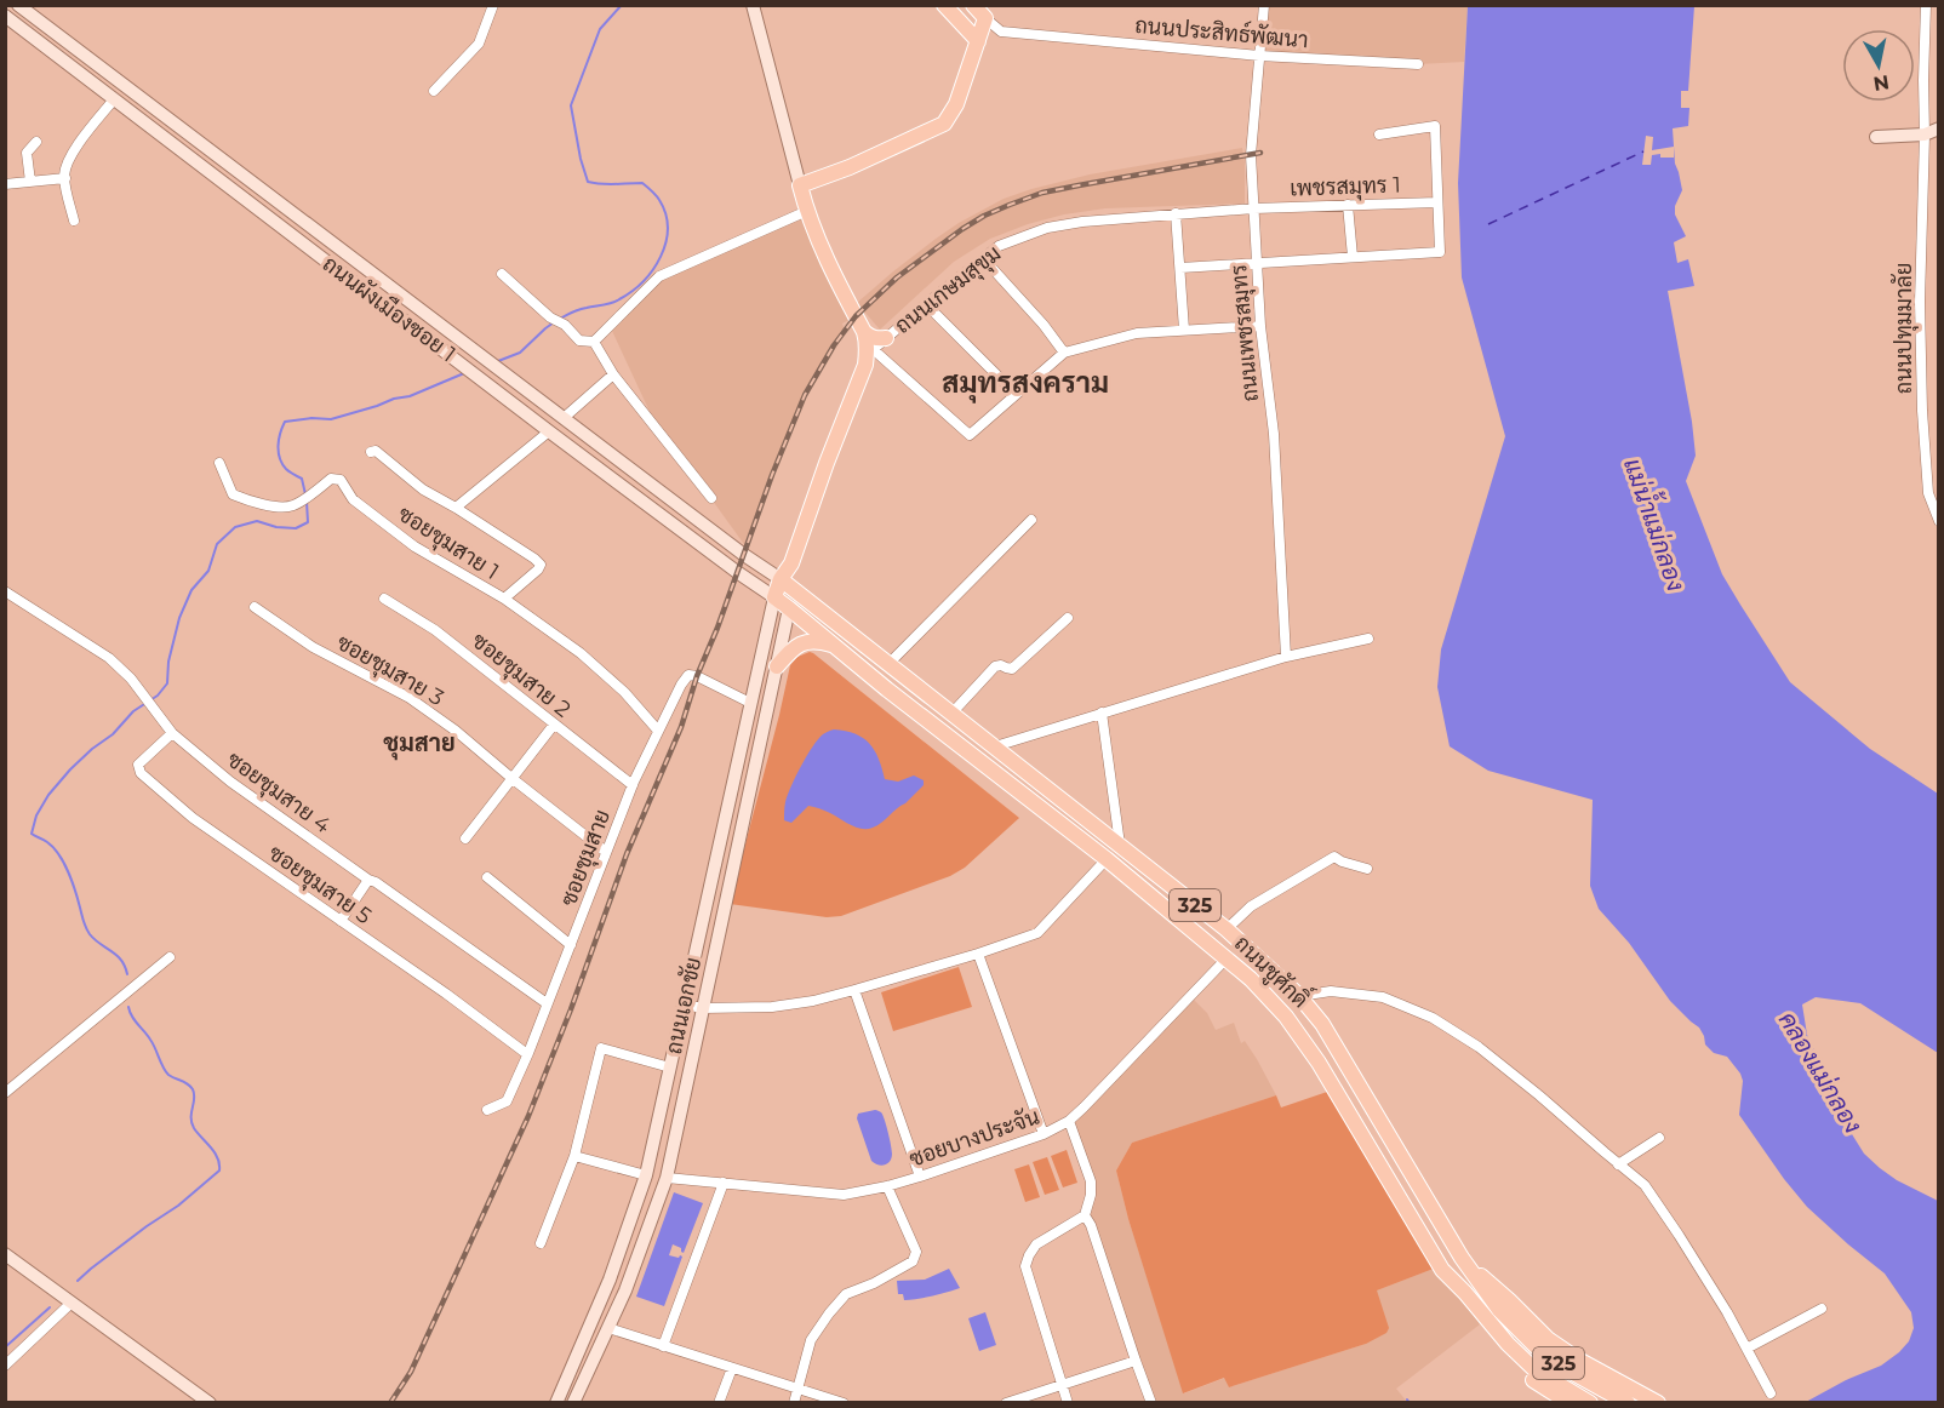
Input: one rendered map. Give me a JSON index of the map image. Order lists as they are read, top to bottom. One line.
{"streets":{"main road":["ถนนผังเมืองซอย 1","325","ถนนชูศักดิ์","ถนนเอกชัย"],"street":["ถนนประสิทธ์พัฒนา","เพชรสมุทร 1","ถนนเกษมสุขุม","ถนนปทุมมาลัย","ถนนเพชรสมุทร","ซอยชุมสาย 1","ซอยชุมสาย 3","ซอยชุมสาย 2","ซอยชุมสาย 4","ซอยชุมสาย","ซอยชุมสาย 5","ซอยบางประจัน"]},"crossings":[["ถนนประสิทธ์พัฒนา","ถนนเพชรสมุทร"],["เพชรสมุทร 1","ถนนเกษมสุขุม"],["เพชรสมุทร 1","ถนนเพชรสมุทร"],["ถนนเกษมสุขุม","ถนนเพชรสมุทร"],["ถนนผังเมืองซอย 1","ถนนชูศักดิ์"],["ถนนผังเมืองซอย 1","ถนนเอกชัย"],["ซอยชุมสาย 1","ซอยชุมสาย"],["ซอยชุมสาย 3","ซอยชุมสาย"],["ซอยชุมสาย 2","ซอยชุมสาย"],["ซอยชุมสาย 4","ซอยชุมสาย"],["ซอยชุมสาย 4","ซอยชุมสาย 5"],["ซอยชุมสาย","ซอยชุมสาย 5"],["ซอยชุมสาย","ถนนเอกชัย"],["ถนนชูศักดิ์","ถนนเอกชัย"],["ถนนชูศักดิ์","ซอยบางประจัน"],["ถนนเอกชัย","ซอยบางประจัน"]],"districts":["สมุทรสงคราม","ชุมสาย"],"water":["แม่น้ำแม่กลอง","คลองแม่กลอง"],"north":"bottom"}
